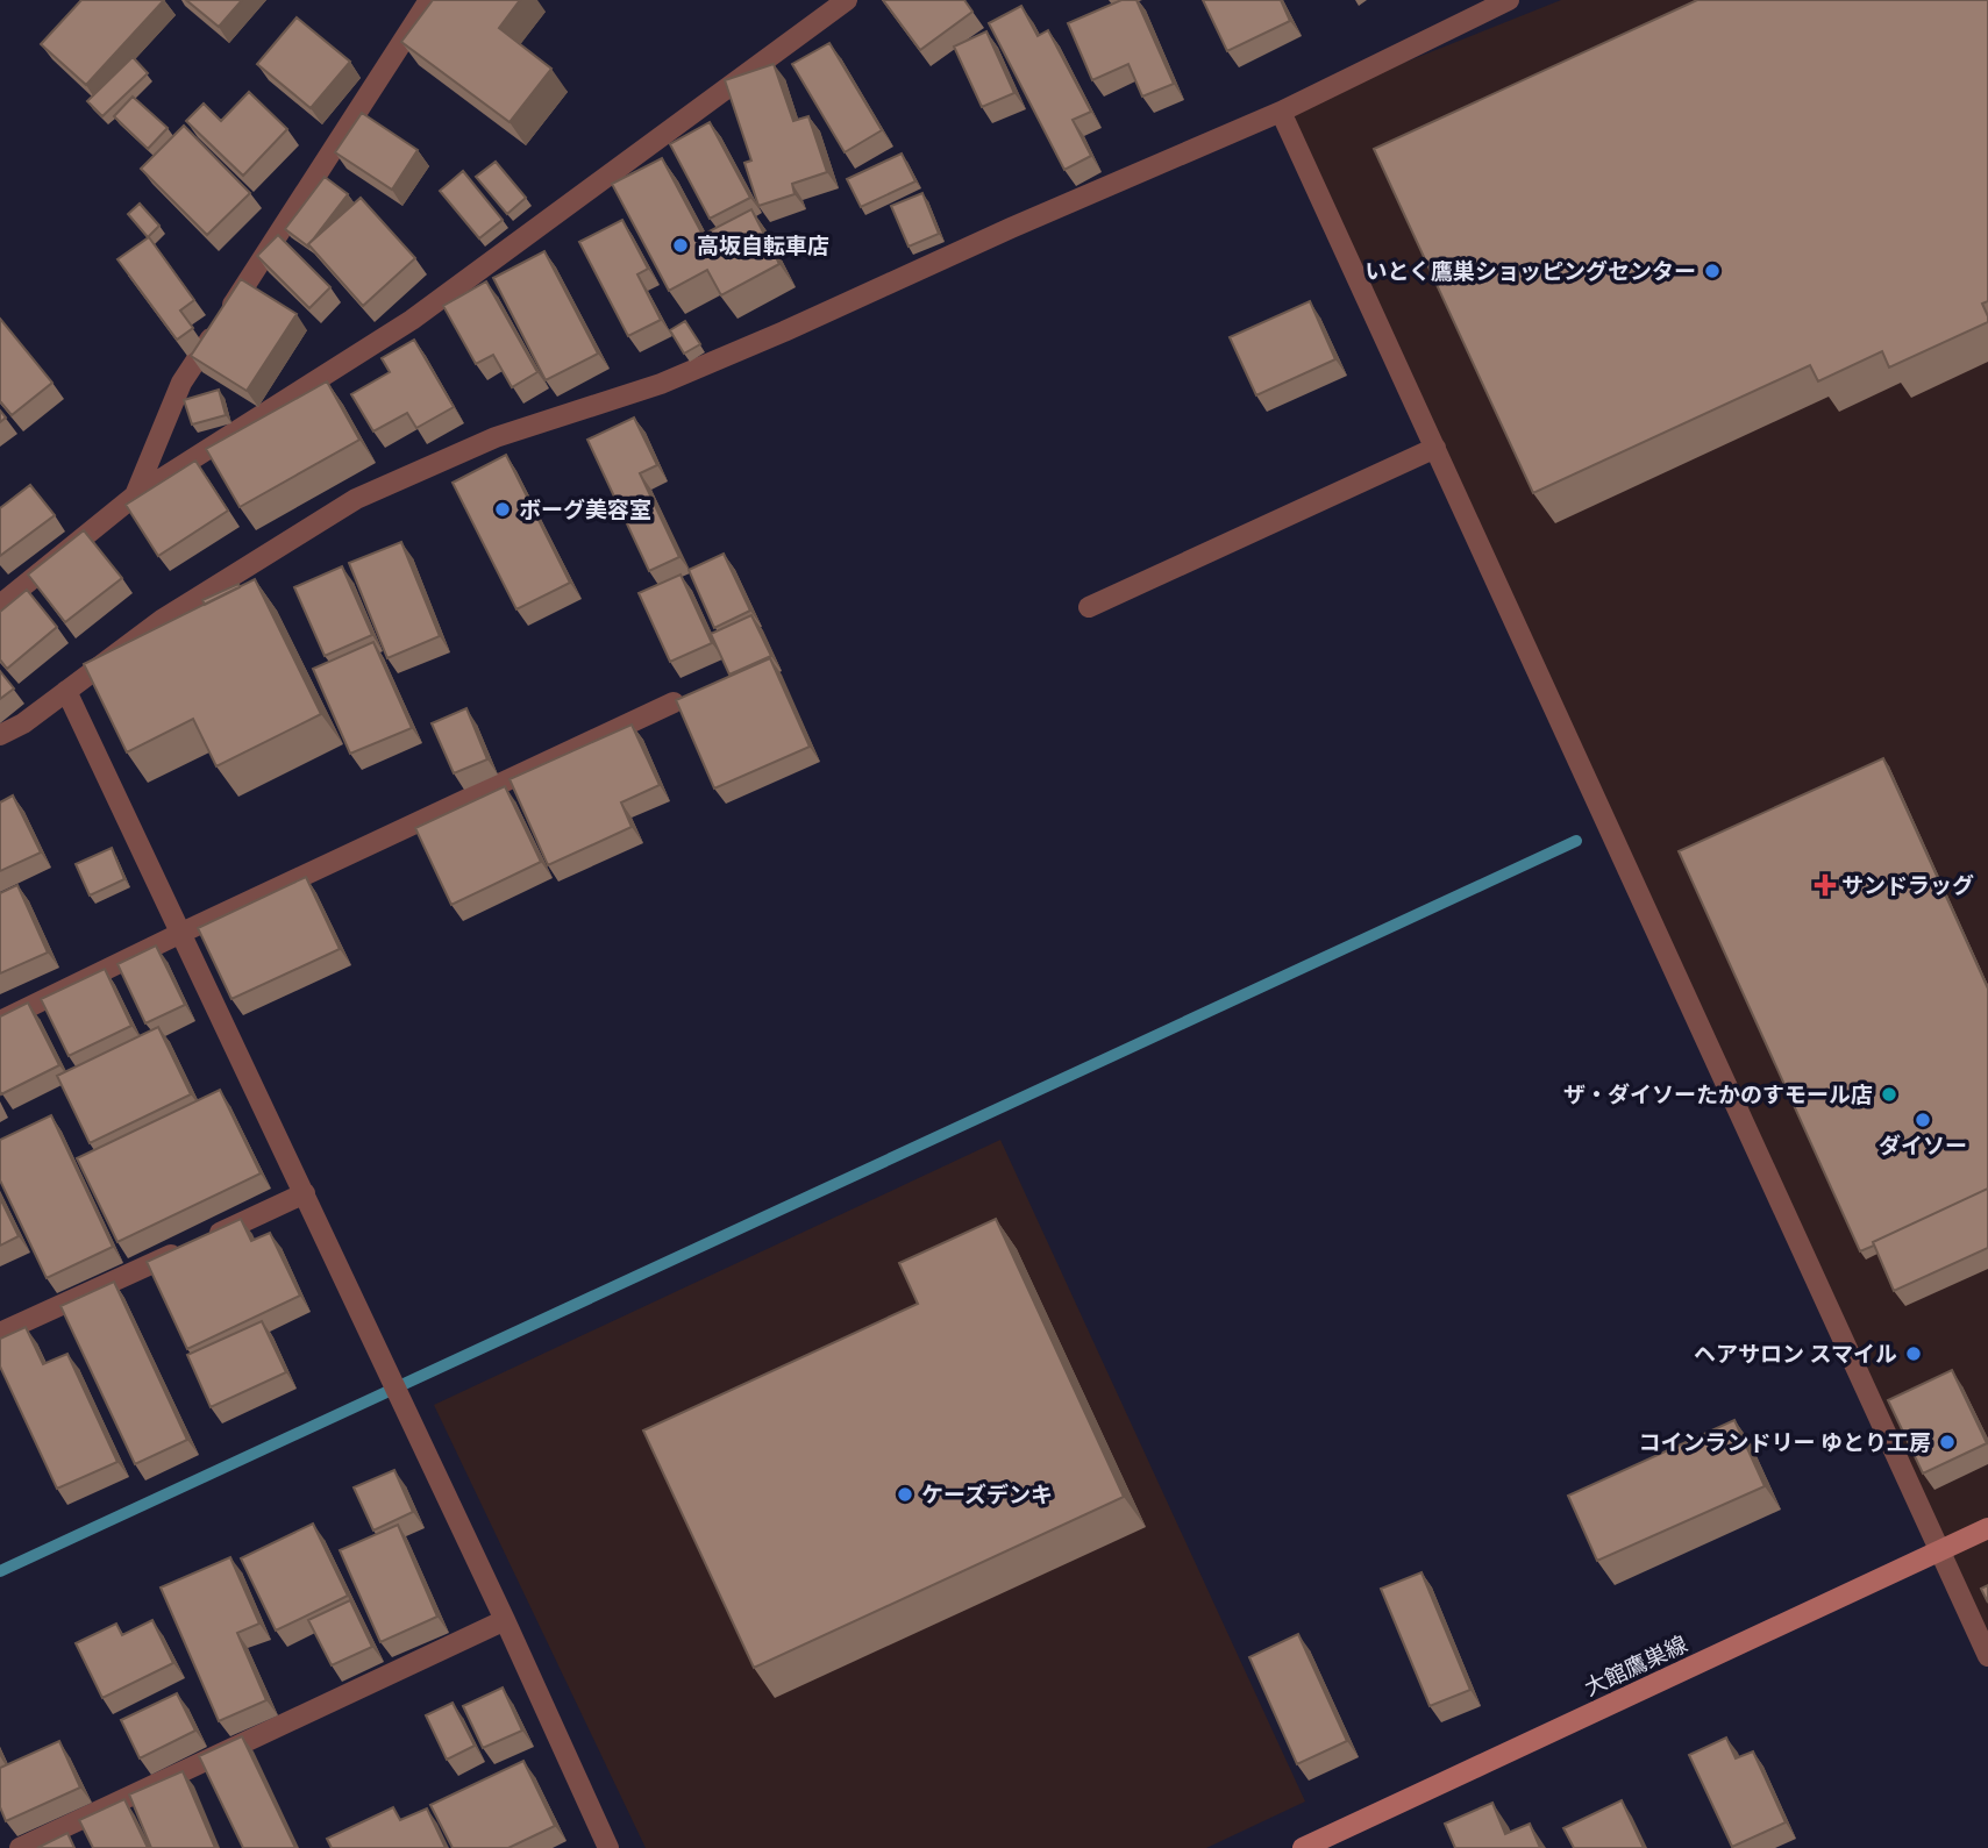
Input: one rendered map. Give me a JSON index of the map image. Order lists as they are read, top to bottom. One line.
{"streets":{"main road":["大館鷹巣線"]},"places":{"other":["高坂自転車店","いとく鷹巣ショッピングセンター","ボーグ美容室","ザ・ダイソーたかのすモール店","ダイソー","ヘアサロン スマイル","コインランドリー ゆとり工房","ケーズデンキ"],"health":["サンドラッグ"]}}
